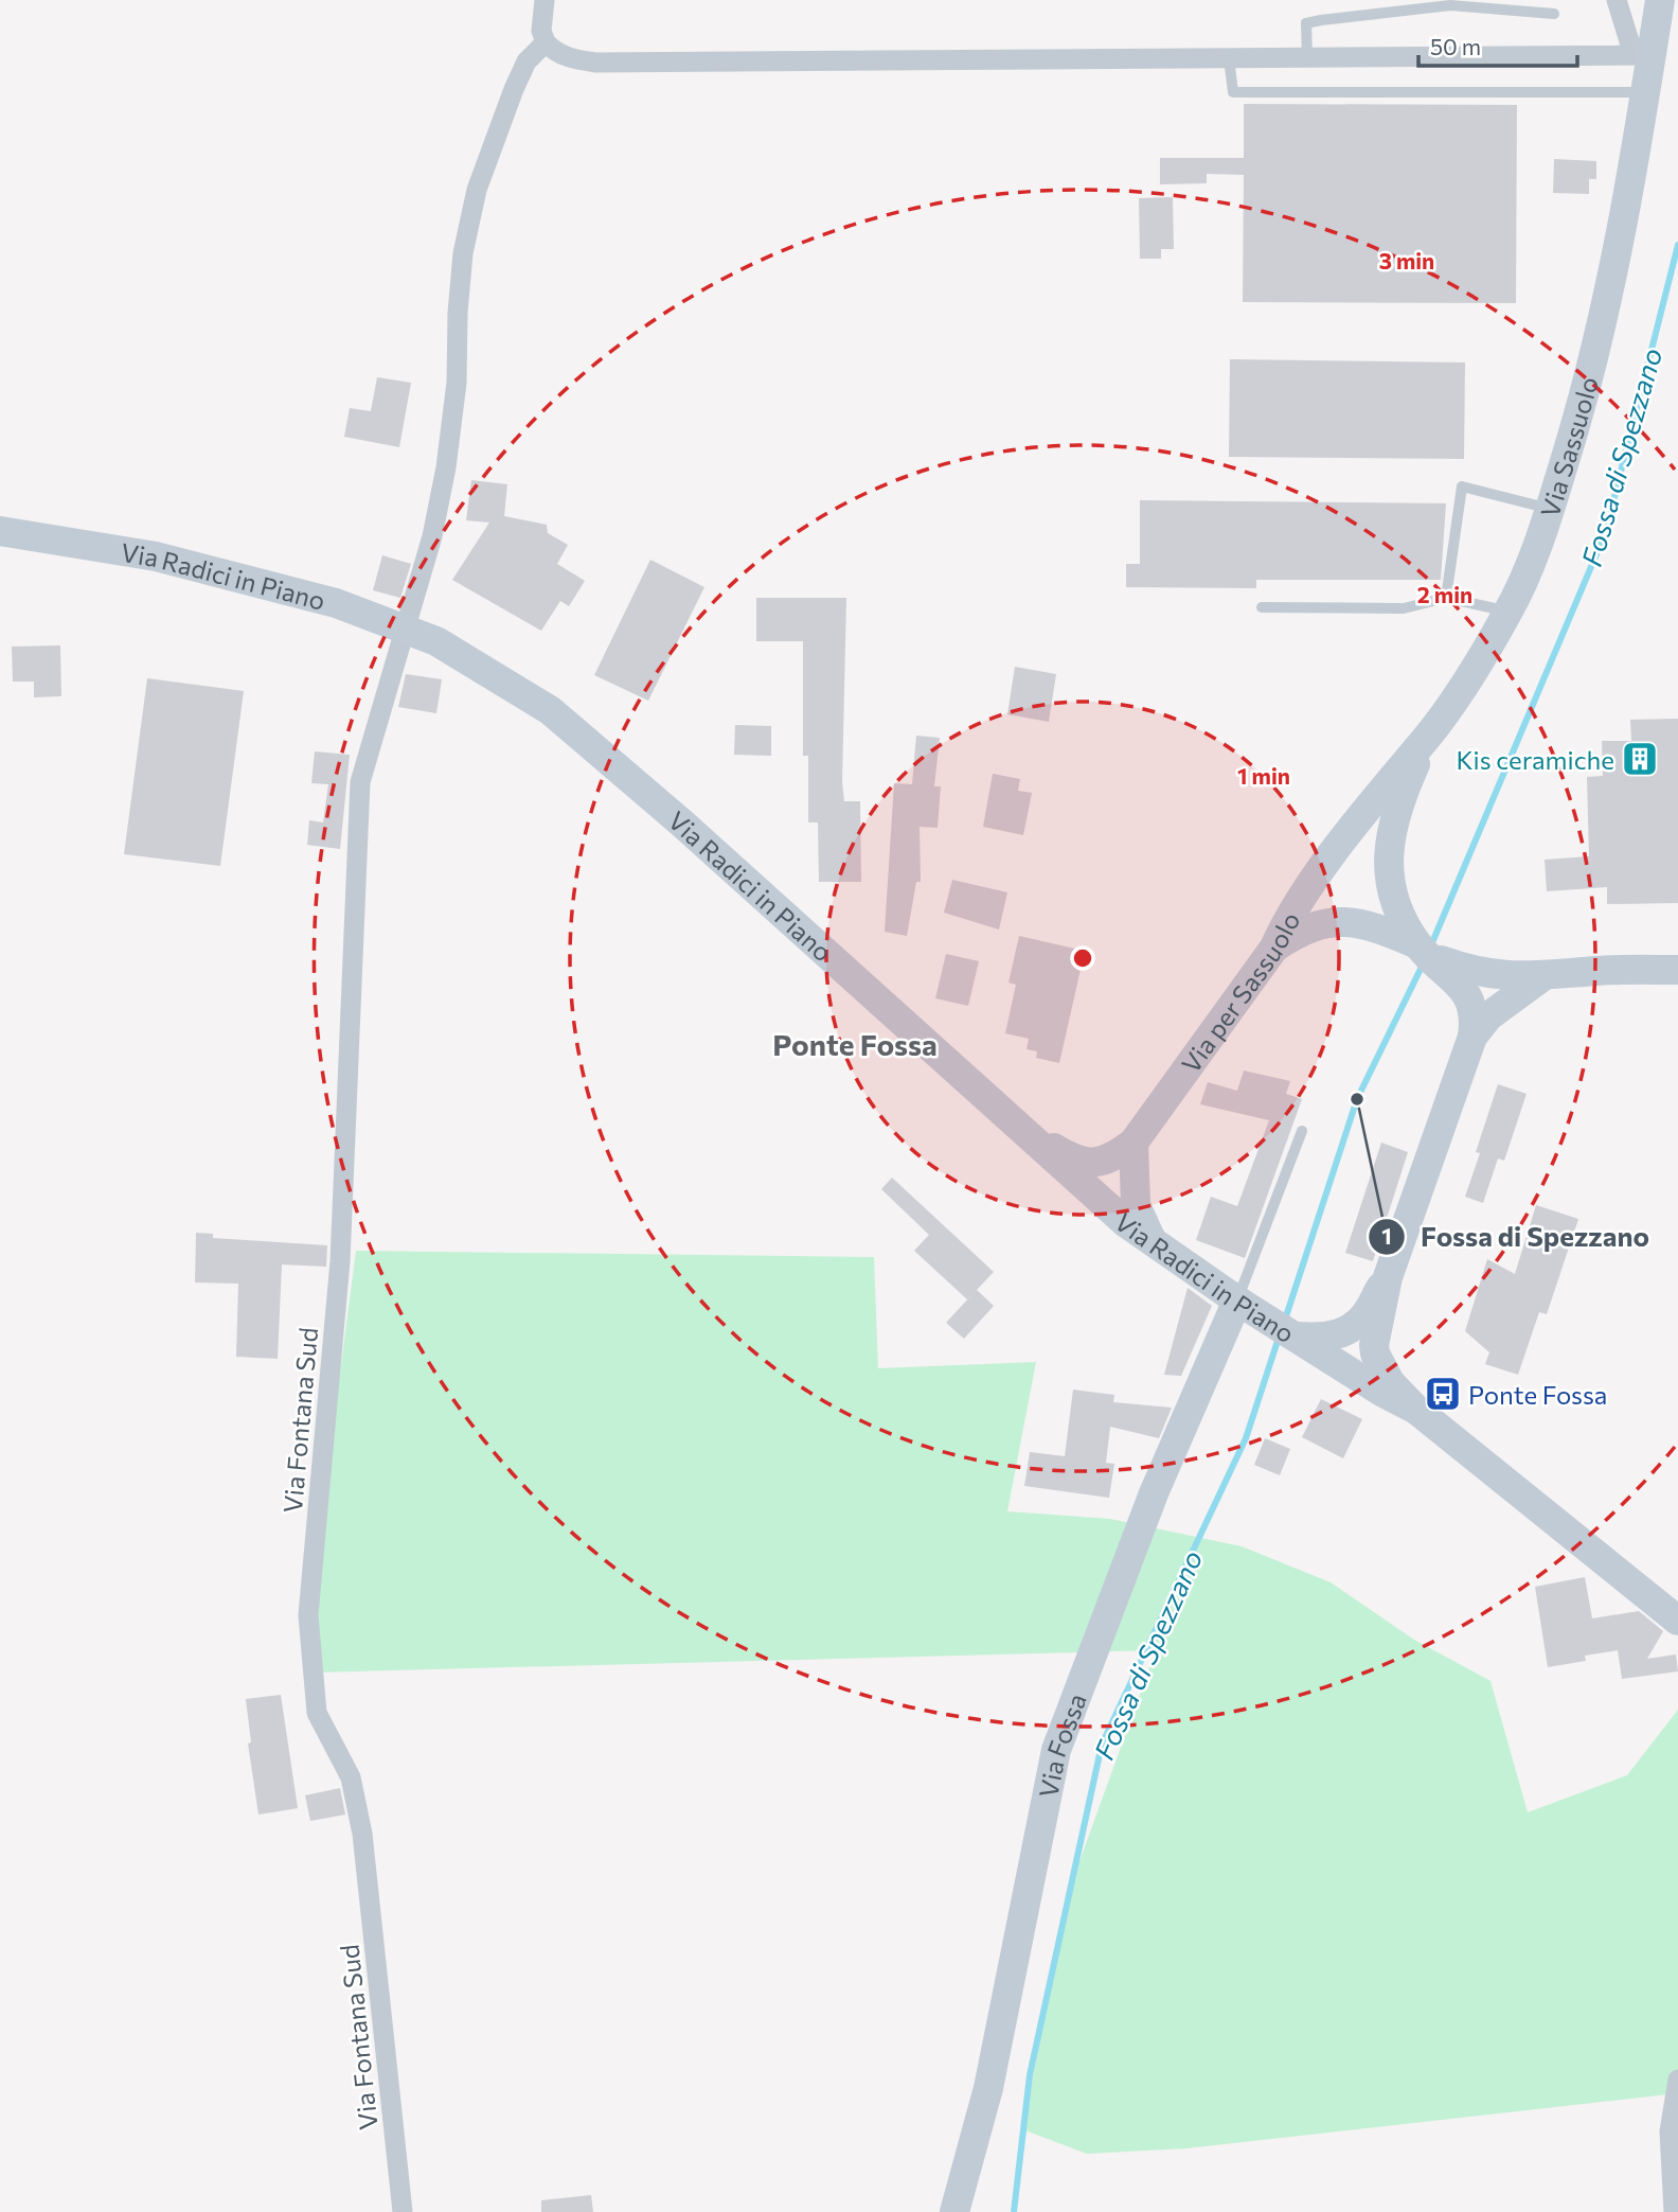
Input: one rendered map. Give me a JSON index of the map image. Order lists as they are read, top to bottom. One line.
{"streets":{"street":["Via Sassuolo","Via Radici in Piano","Via per Sassuolo","Via Fontana Sud","Via Fossa"]},"crossings":[["Via Sassuolo","Via per Sassuolo"],["Via Radici in Piano","Via Fontana Sud"],["Via Radici in Piano","Via Fossa"]],"districts":["Ponte Fossa"],"water":["Fossa di Spezzano"],"places":{"building":["Kis ceramiche"],"other":["Fossa di Spezzano"],"bus stop":["Ponte Fossa"]},"scale_bar":"50 m","rings":["3 min","2 min","1 min"]}
